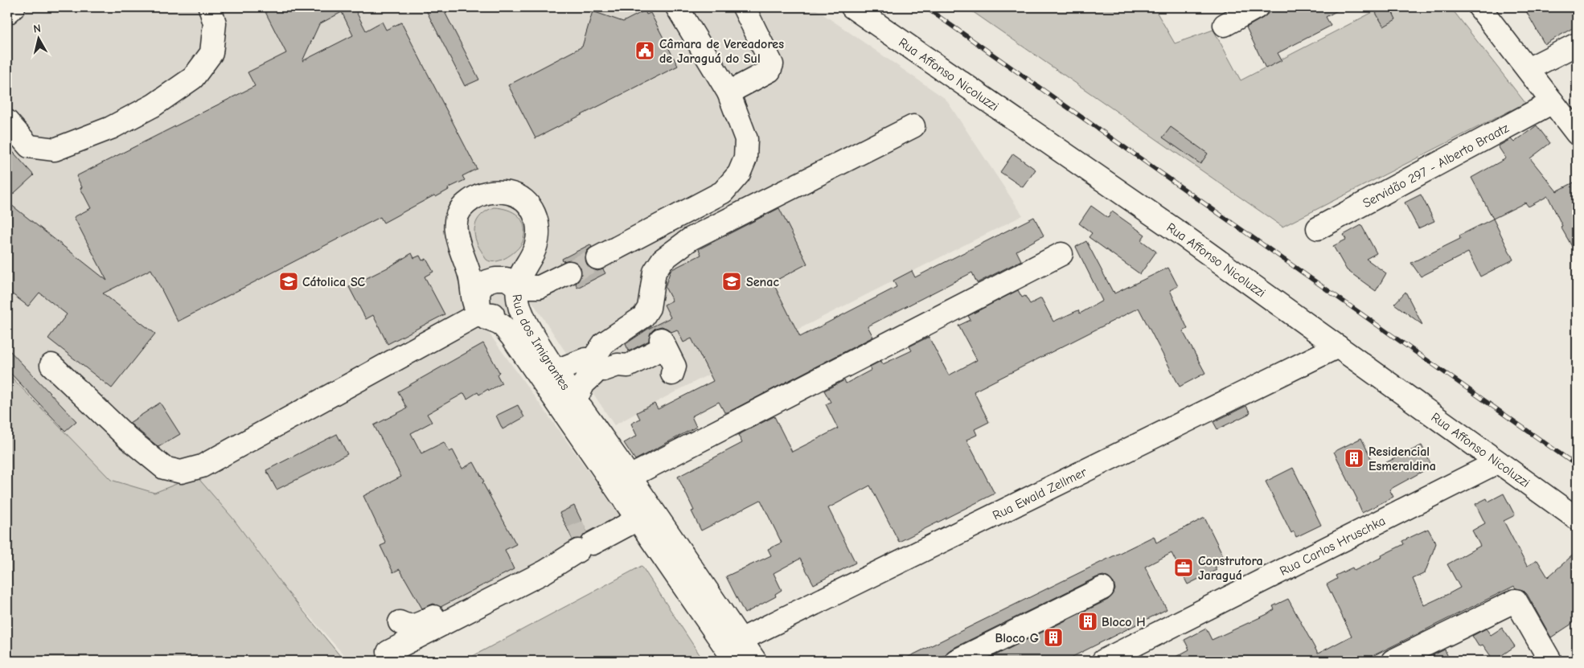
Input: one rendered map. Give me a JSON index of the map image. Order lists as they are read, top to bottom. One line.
{"streets":{"street":["Rua Affonso Nicoluzzi","Servidão 297 - Alberto Braatz","Rua dos Imigrantes","Rua Ewald Zellmer","Rua Carlos Hruschka"]},"crossings":[["Rua Affonso Nicoluzzi","Rua Ewald Zellmer"],["Rua Affonso Nicoluzzi","Rua Carlos Hruschka"],["Rua dos Imigrantes","Rua Ewald Zellmer"]],"places":{"public building":["Câmara de Vereadores de Jaraguá do Sul"],"school or university":["Cátolica SC","Senac"],"building":["Residencial Esmeraldina","Bloco H","Bloco G"],"office":["Construtora Jaraguá"]},"north":"top"}
